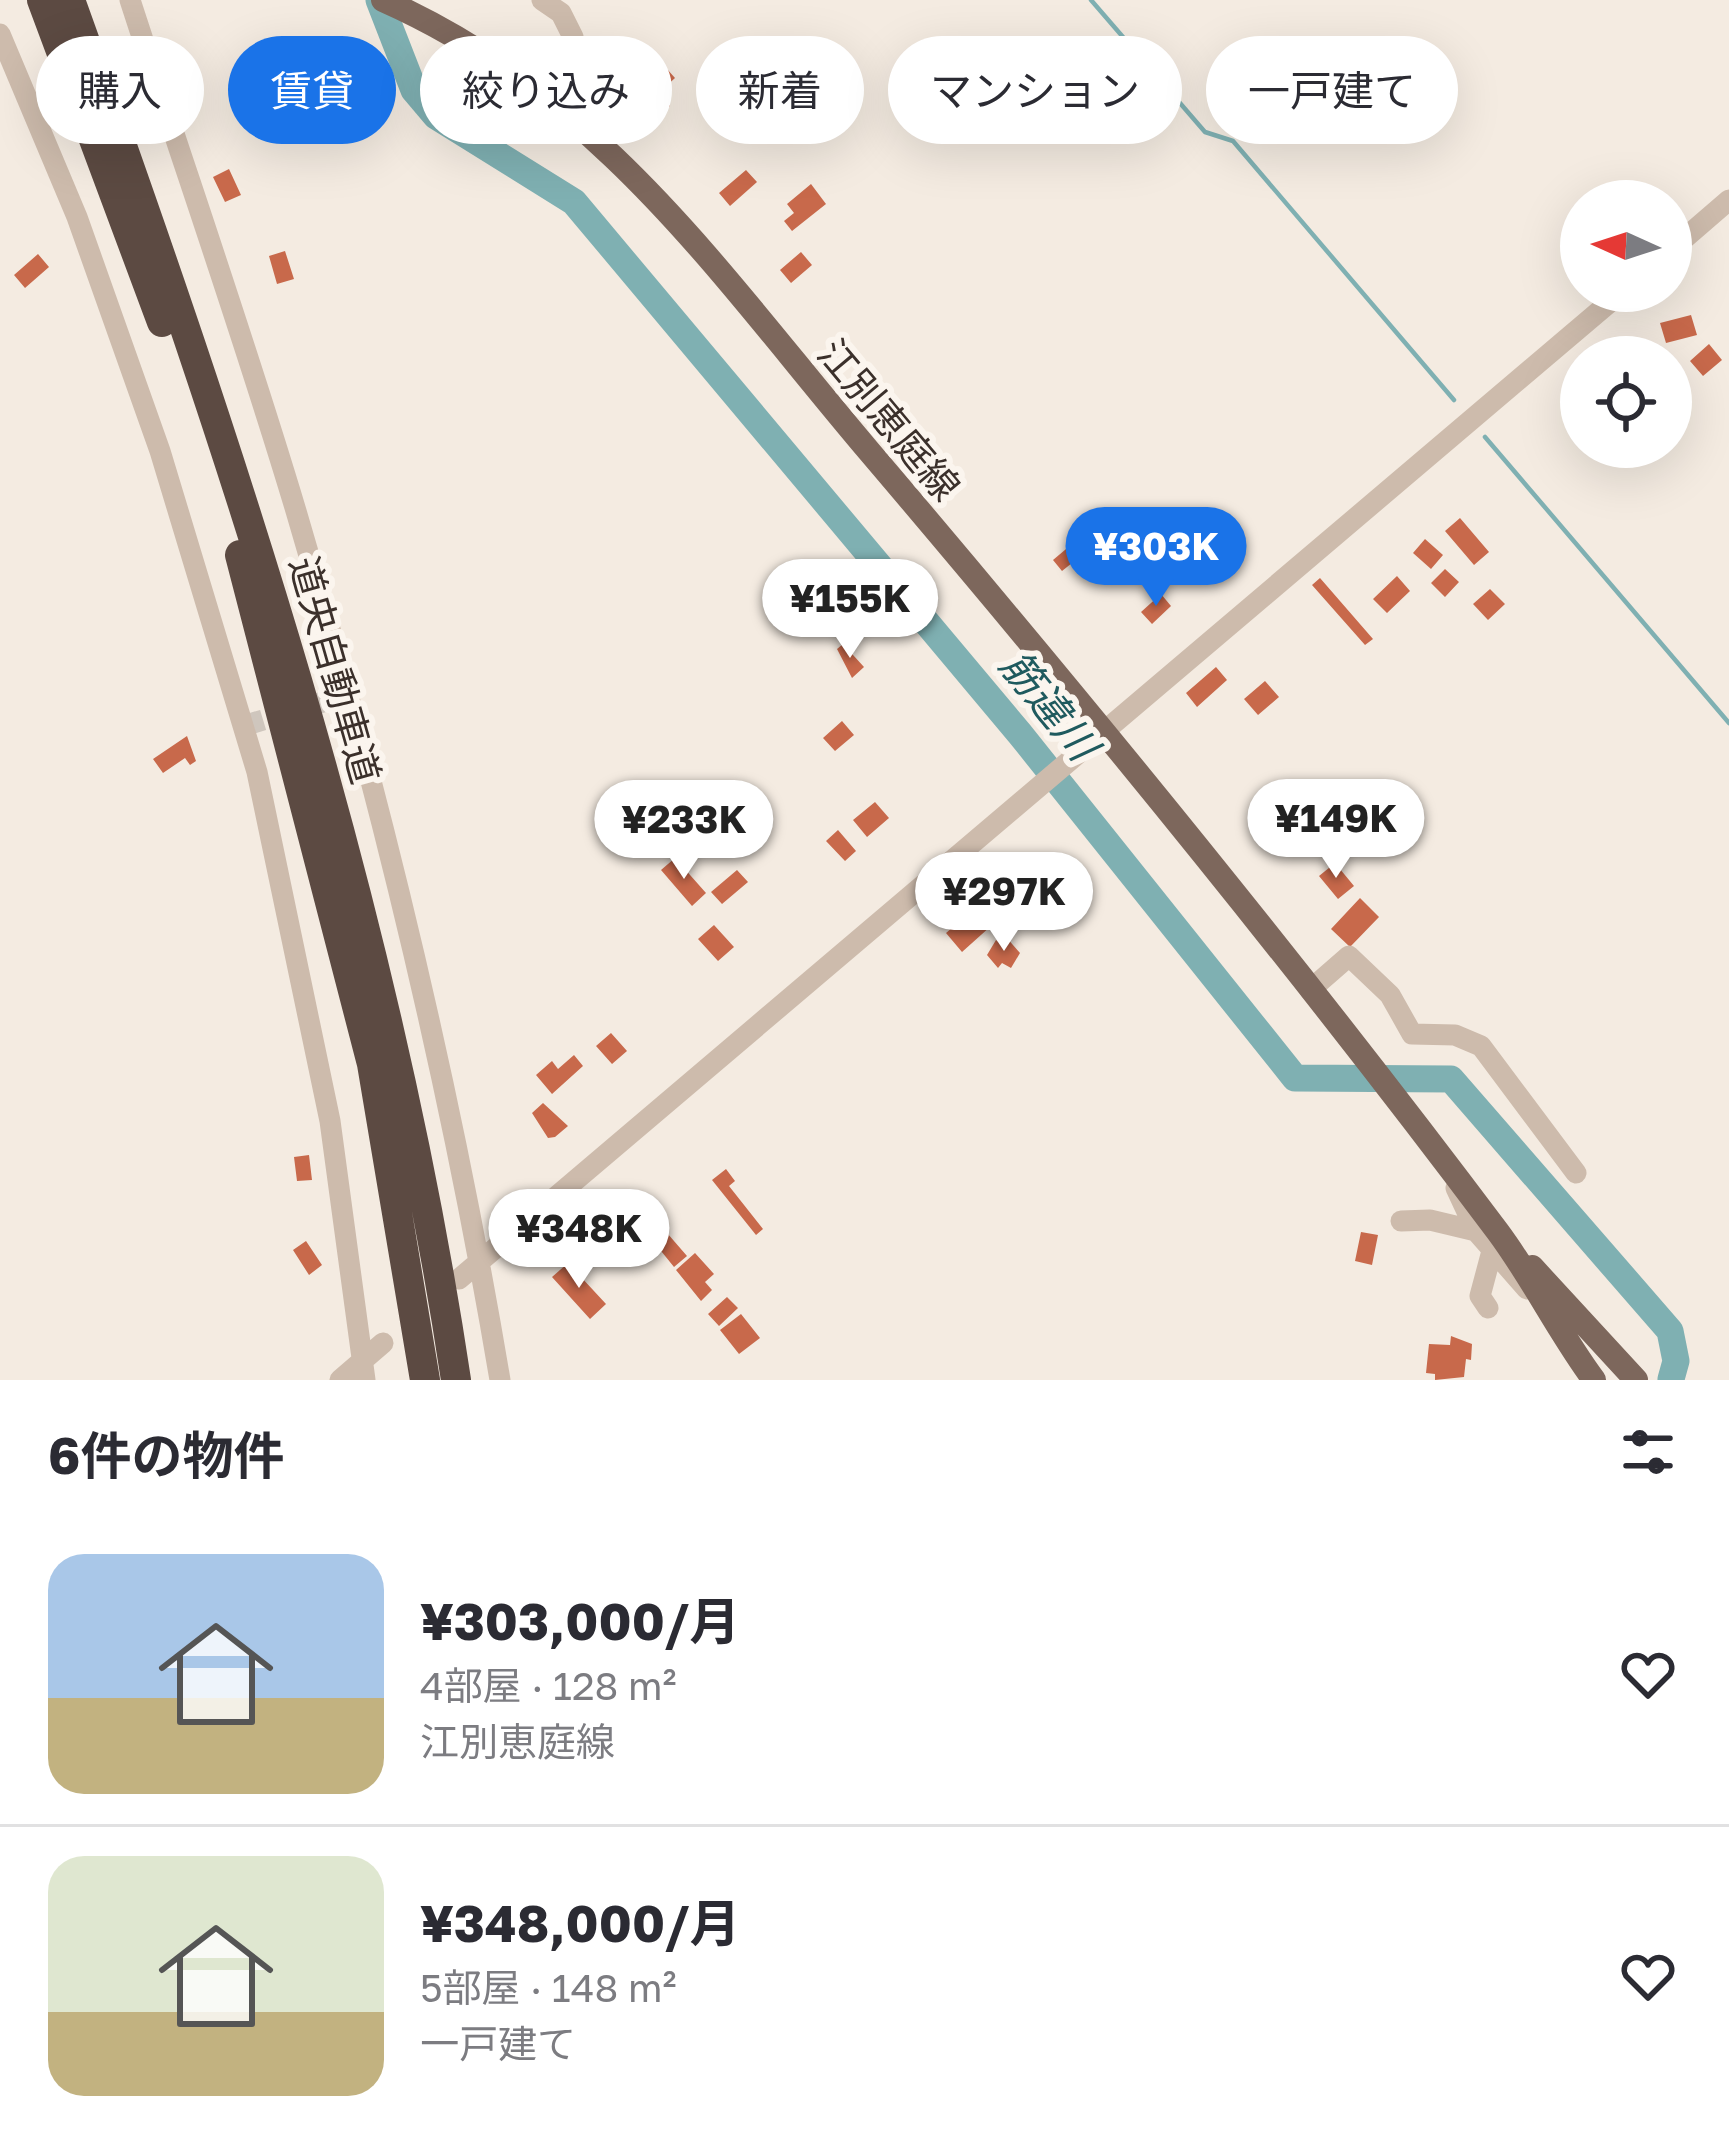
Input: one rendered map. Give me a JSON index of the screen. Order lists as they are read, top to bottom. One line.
{"streets":{"highway":["道央自動車道"],"main road":["江別恵庭線"]},"water":["筋違川"],"north":"left","page":{"chip":["購入","賃貸","絞り込み","新着","マンション","一戸建て"],"price":["¥303K","¥155K","¥149K","¥233K","¥297K","¥348K"],"heading":"6件の物件","list":[{"name":"¥303,000/月","note":"4部屋 · 128 m² · 江別恵庭線"},{"name":"¥348,000/月","note":"5部屋 · 148 m² · 一戸建て"}]}}
